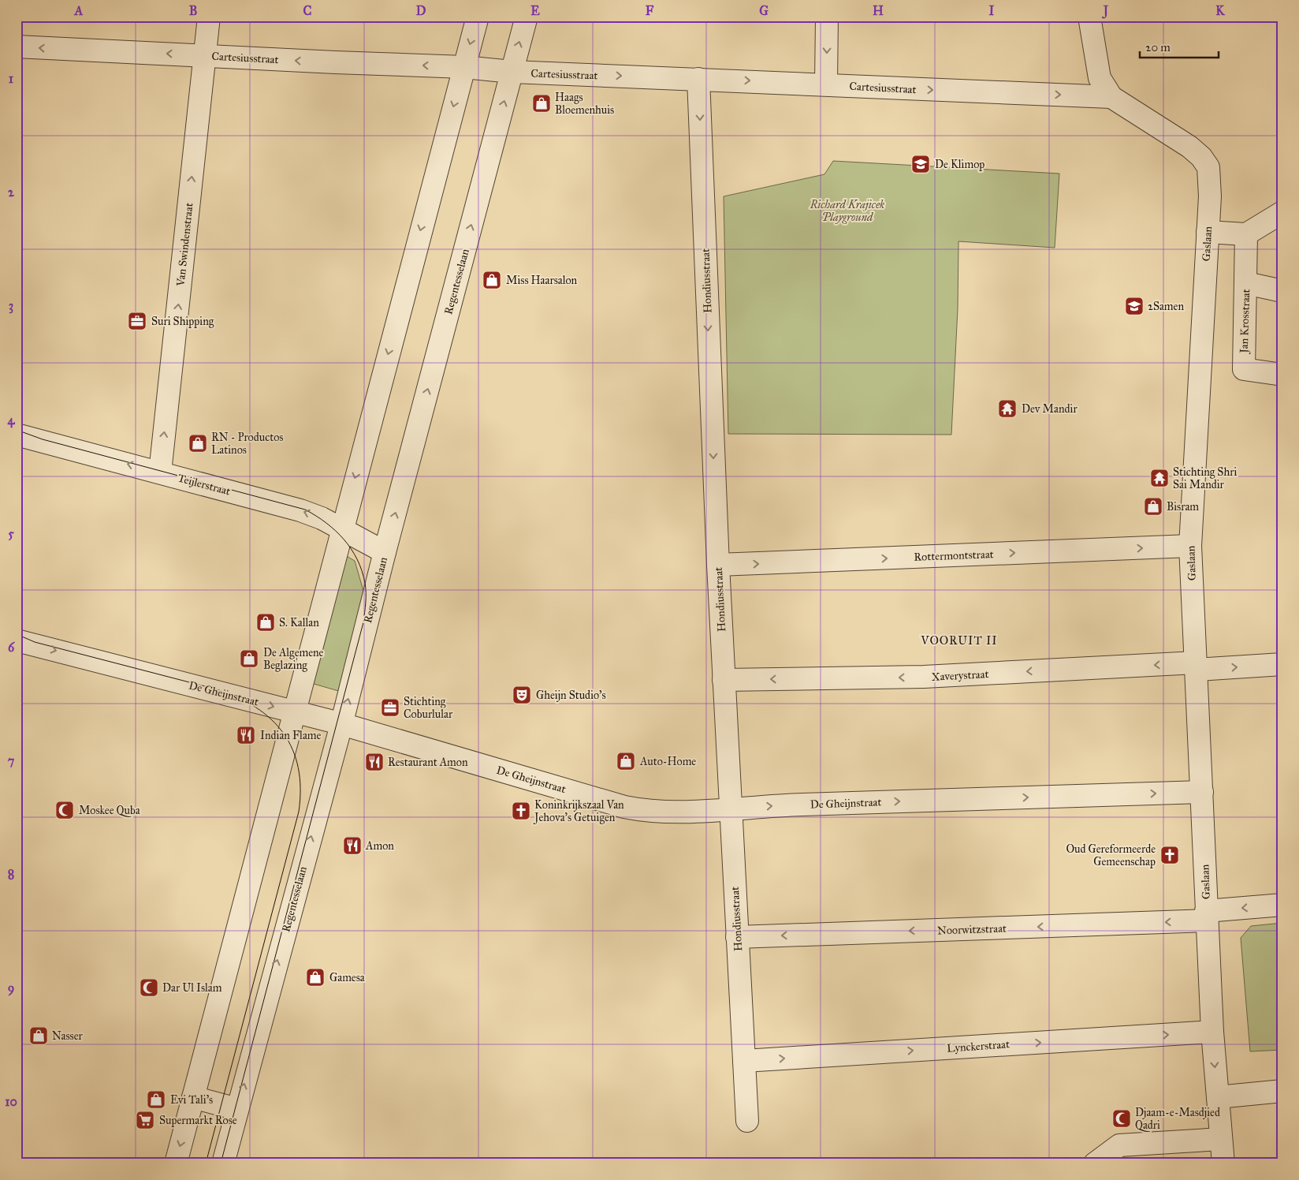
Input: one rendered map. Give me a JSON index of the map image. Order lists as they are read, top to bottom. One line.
{"streets":{"street":["Cartesiusstraat","Gaslaan","Van Swindenstraat","Hondiusstraat","Regentesselaan","Jan Krosstraat","Teijlerstraat","Rottermontstraat","Xaverystraat","De Gheijnstraat","Noorwitzstraat","Lynckerstraat"]},"crossings":[["Cartesiusstraat","Gaslaan"],["Cartesiusstraat","Van Swindenstraat"],["Cartesiusstraat","Hondiusstraat"],["Cartesiusstraat","Regentesselaan"],["Gaslaan","Rottermontstraat"],["Gaslaan","Xaverystraat"],["Gaslaan","De Gheijnstraat"],["Gaslaan","Noorwitzstraat"],["Gaslaan","Lynckerstraat"],["Van Swindenstraat","Teijlerstraat"],["Hondiusstraat","Rottermontstraat"],["Hondiusstraat","Xaverystraat"],["Hondiusstraat","De Gheijnstraat"],["Hondiusstraat","Noorwitzstraat"],["Hondiusstraat","Lynckerstraat"],["Regentesselaan","Teijlerstraat"],["Regentesselaan","De Gheijnstraat"]],"one_way":["Van Swindenstraat","Hondiusstraat","Teijlerstraat","Rottermontstraat","De Gheijnstraat","Noorwitzstraat","Lynckerstraat"],"districts":["VOORUIT II"],"parks":["Richard Krajicek Playground"],"places":{"shop":["Haags Bloemenhuis","Miss Haarsalon","RN - Productos Latinos","Bisram","S. Kallan","De Algemene Beglazing","Auto-Home","Gamesa","Nasser","Evi Tali's"],"school or university":["De Klimop","2Samen"],"office":["Suri Shipping","Stichting Coburlular"],"temple":["Dev Mandir","Stichting Shri Sai Mandir"],"theatre":["Gheijn Studio's"],"restaurant":["Indian Flame","Restaurant Amon","Amon"],"mosque":["Moskee Quba","Dar Ul Islam","Djaam-e-Masdjied Qadri"],"church":["Koninkrijkszaal Van Jehova's Getuigen","Oud Gereformeerde Gemeenschap"],"supermarket":["Supermarkt Rose"]},"scale_bar":"20 m","grid":{"columns":["A","B","C","D","E","F","G","H","I","J","K"],"rows":["1","2","3","4","5","6","7","8","9","10"]}}
